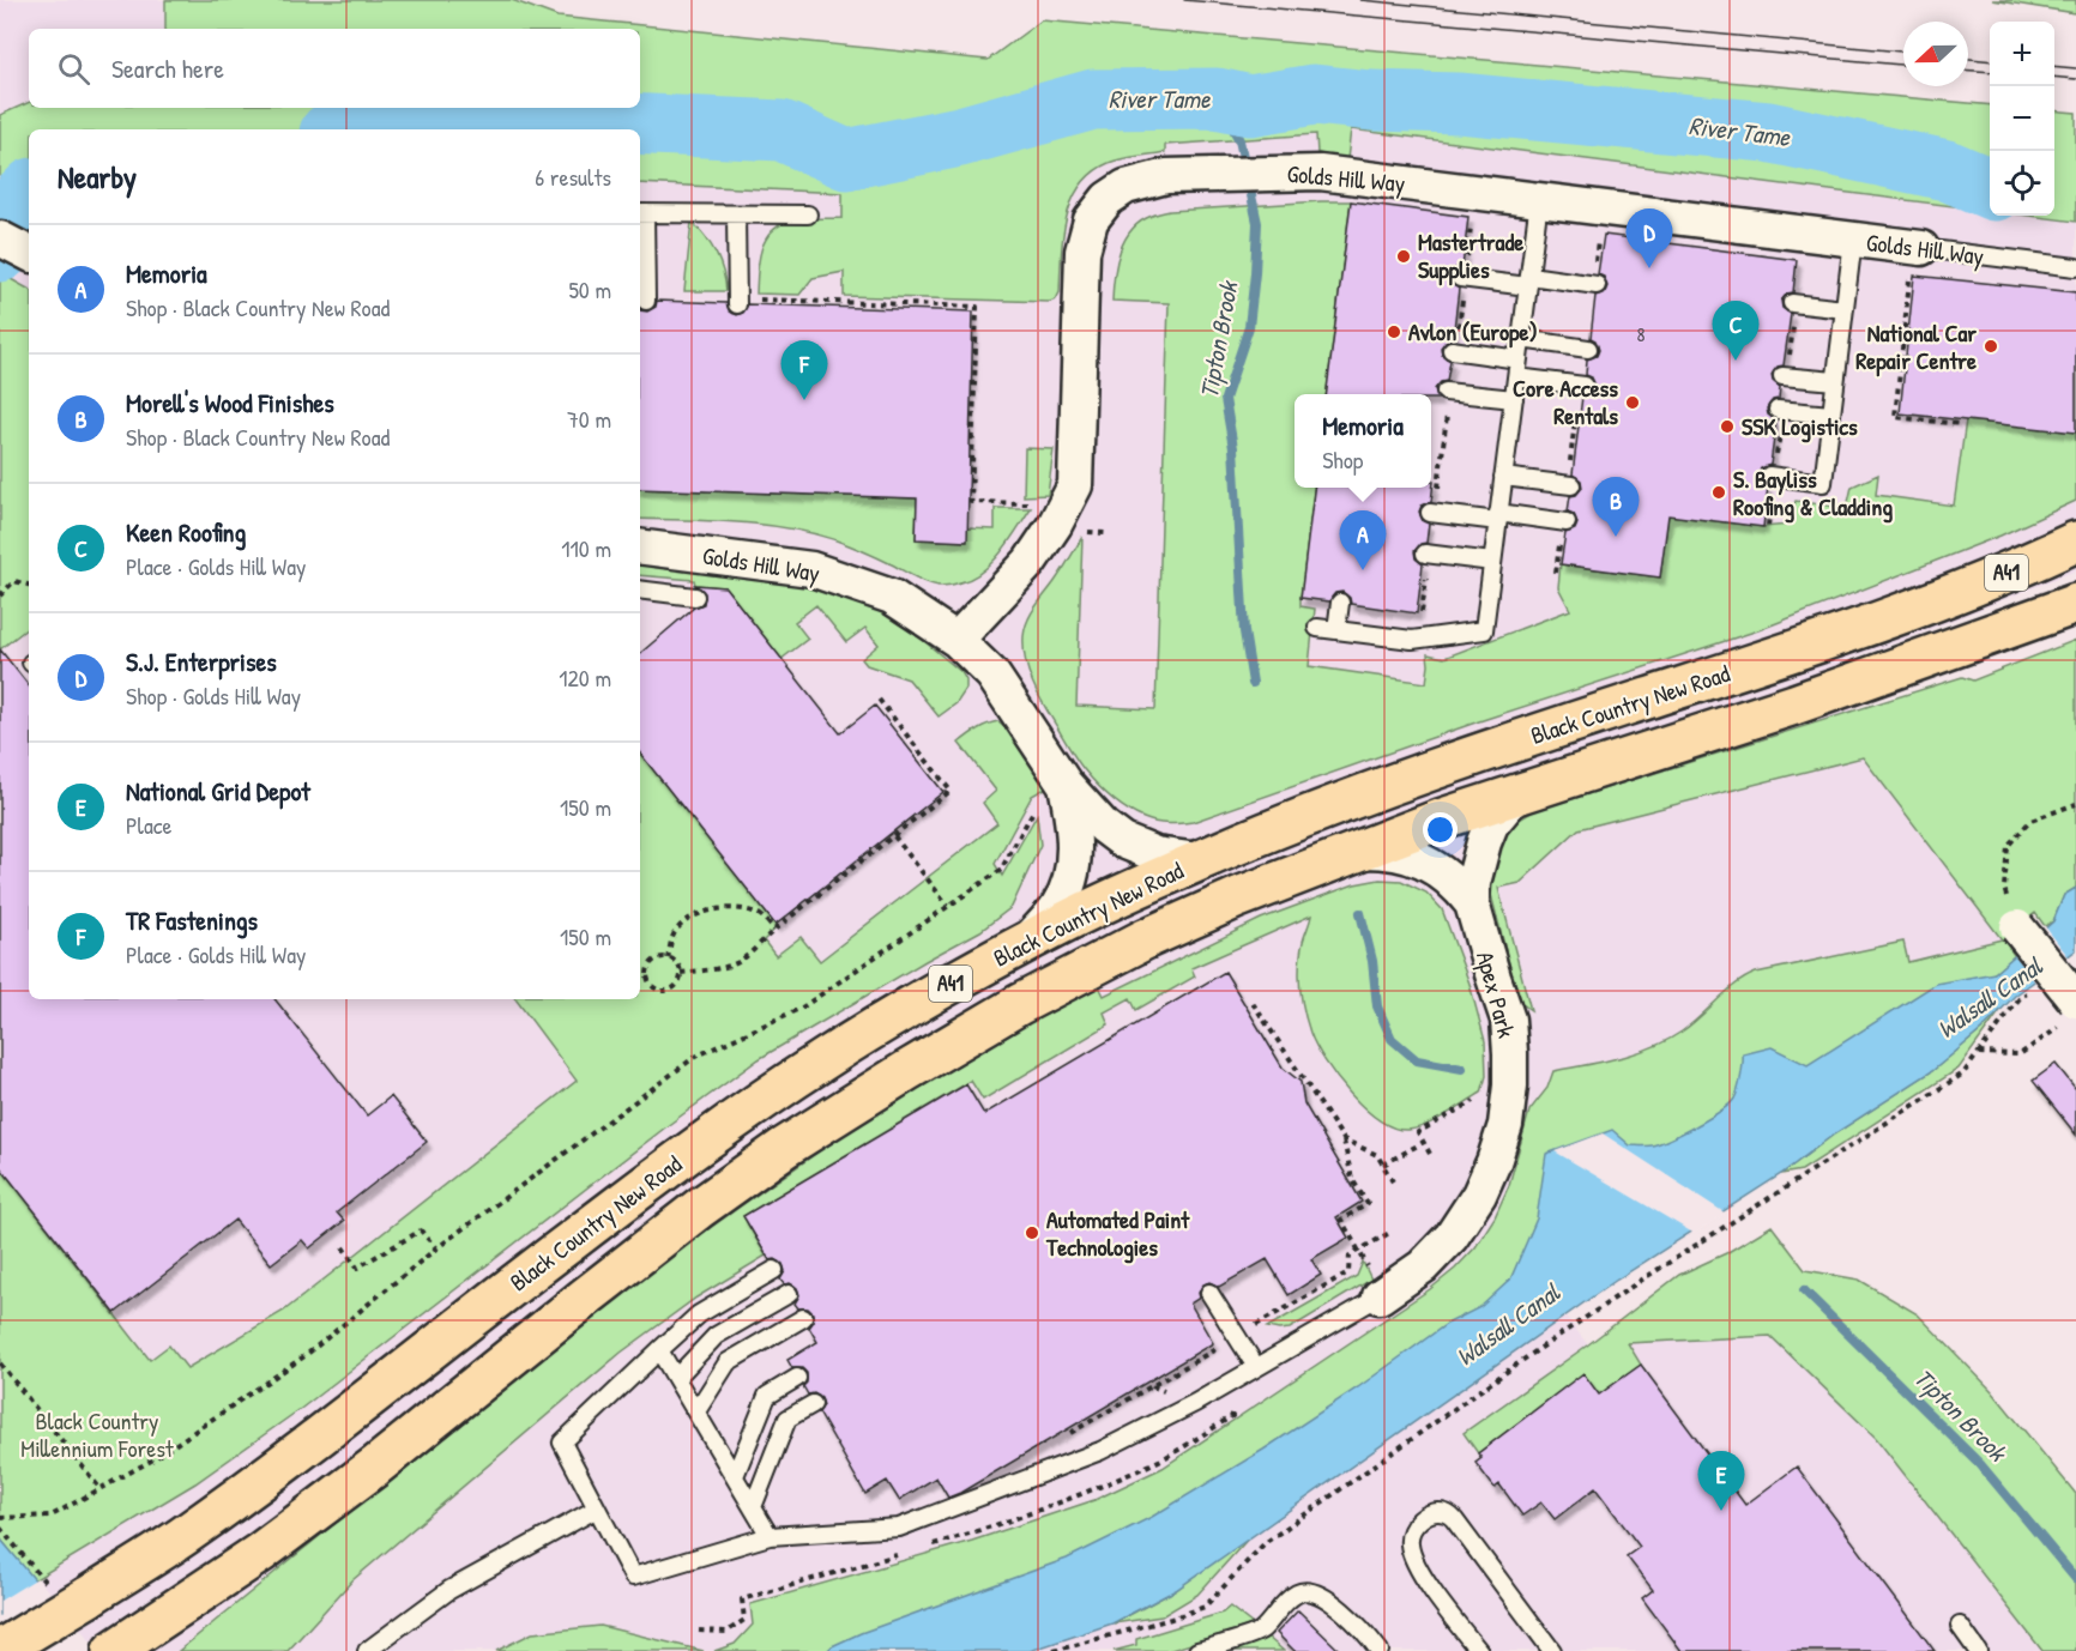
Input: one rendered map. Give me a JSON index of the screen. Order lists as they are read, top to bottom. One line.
{"streets":{"highway":["A41","Black Country New Road"],"street":["Golds Hill Way","Apex Park"]},"crossings":[["Golds Hill Way","Black Country New Road"],["Black Country New Road","Apex Park"]],"water":["River Tame","Tipton Brook","Walsall Canal"],"parks":["Black Country Millennium Forest"],"places":["Mastertrade Supplies","Avlon (Europe)","National Car Repair Centre","Core Access Rentals","SSK Logistics","S. Bayliss Roofing & Cladding","Automated Paint Technologies"],"house_numbers":["8"],"north":"left","page":{"map_buttons":["+","−"],"search":"Search here","heading":["Nearby","6 results"],"pins":["D","C","F","B","A","E"],"list":[{"mark":"A","name":"Memoria","note":"Shop · Black Country New Road","value":"50 m"},{"mark":"B","name":"Morell's Wood Finishes","note":"Shop · Black Country New Road","value":"70 m"},{"mark":"C","name":"Keen Roofing","note":"Place · Golds Hill Way","value":"110 m"},{"mark":"D","name":"S.J. Enterprises","note":"Shop · Golds Hill Way","value":"120 m"},{"mark":"E","name":"National Grid Depot","note":"Place","value":"150 m"},{"mark":"F","name":"TR Fastenings","note":"Place · Golds Hill Way","value":"150 m"}],"popup":["Memoria","Shop"]}}
